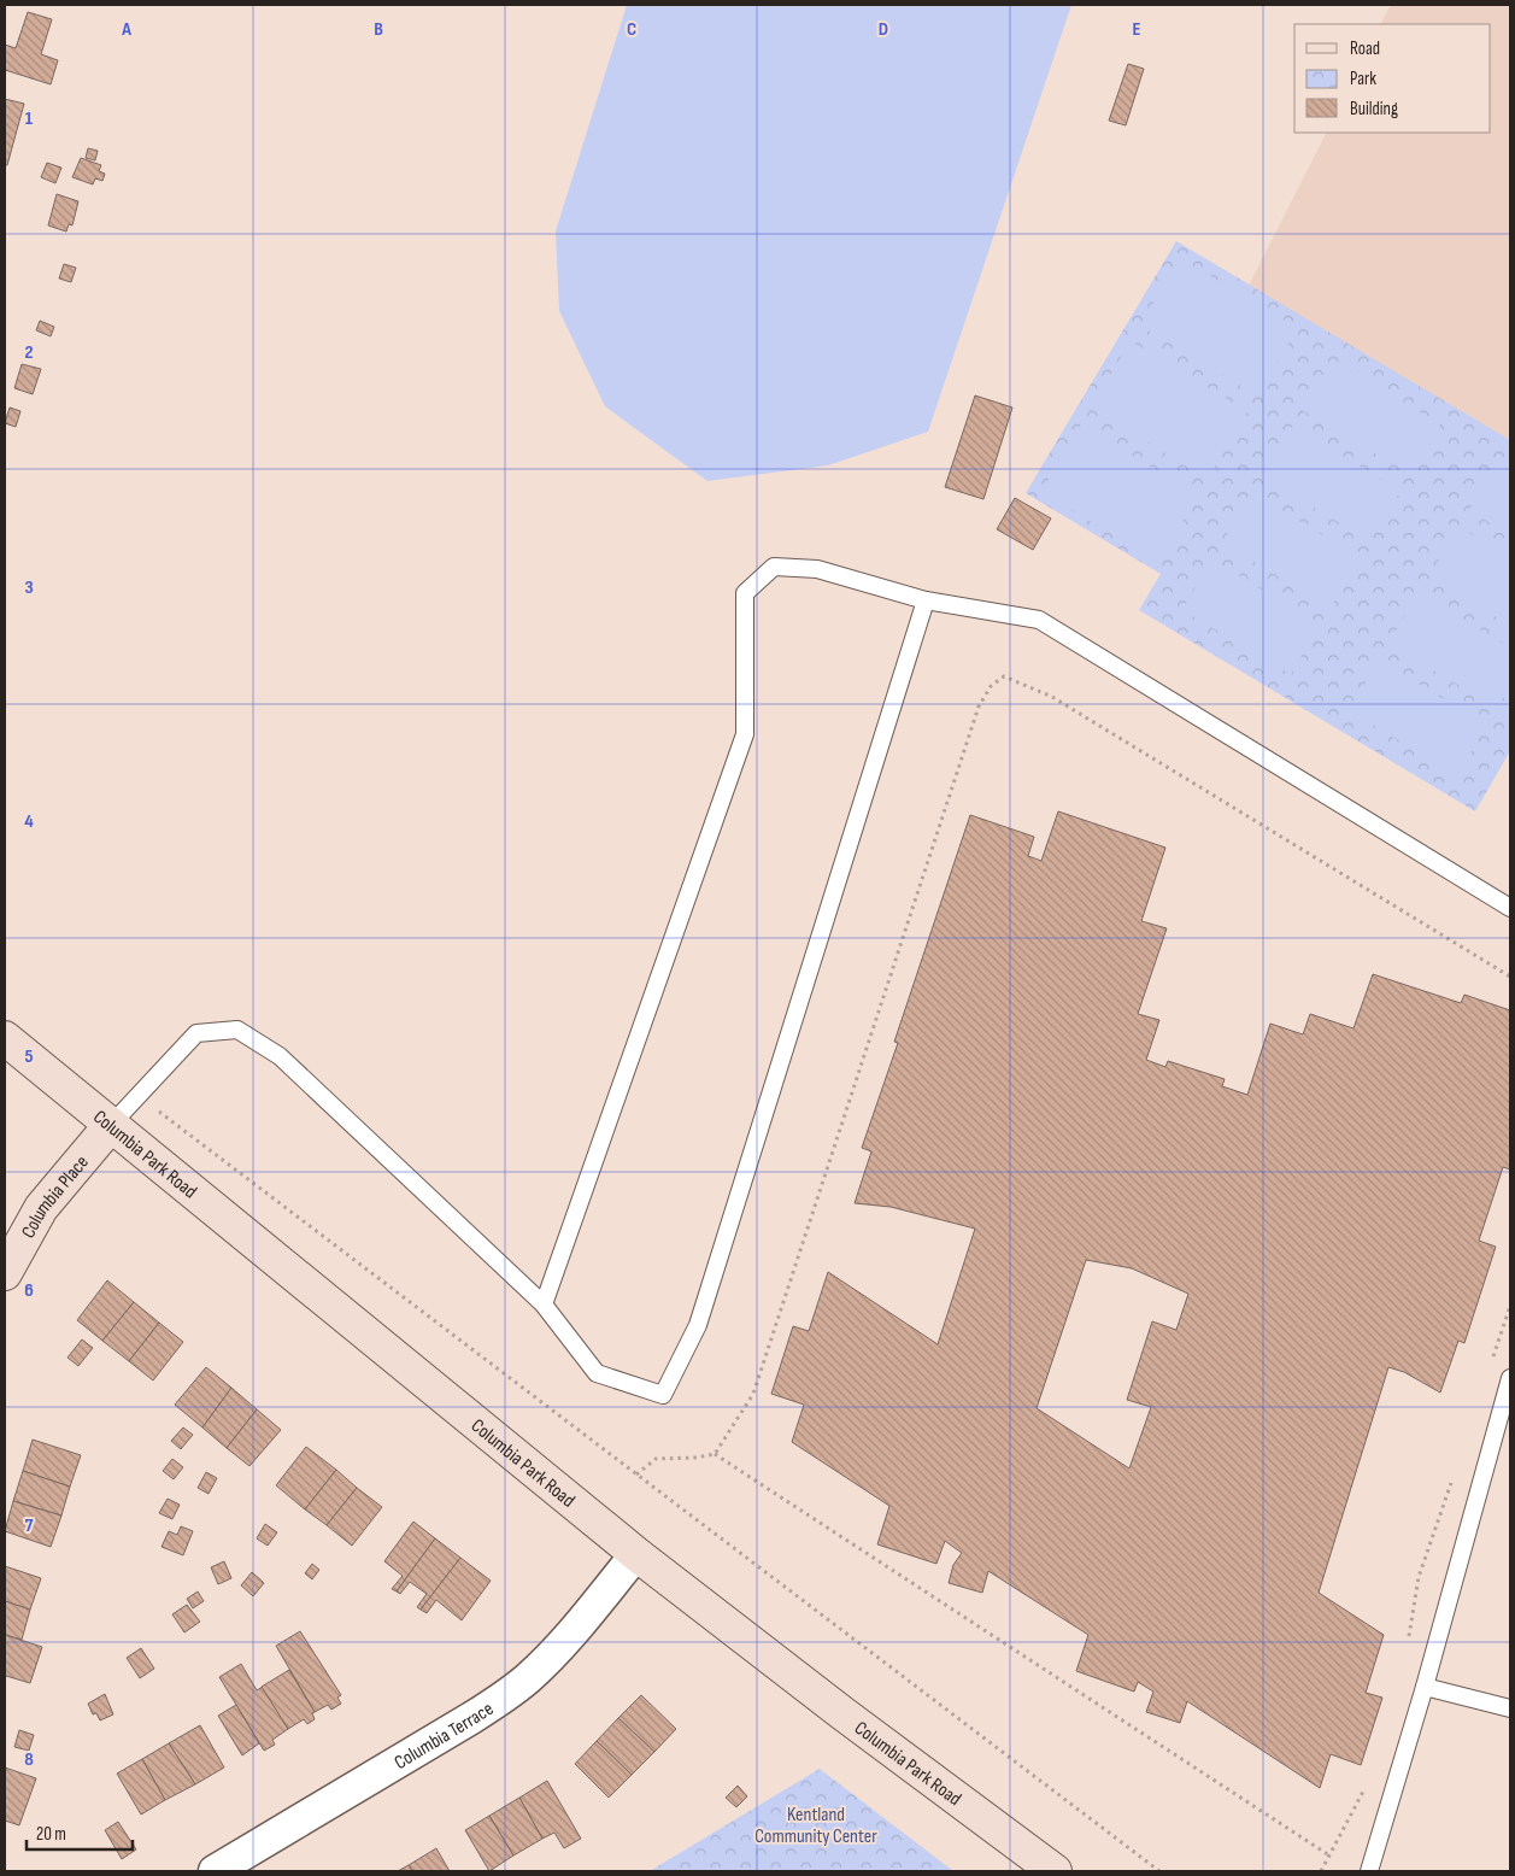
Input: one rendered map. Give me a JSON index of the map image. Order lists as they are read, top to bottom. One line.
{"streets":{"street":["Columbia Park Road","Columbia Place","Columbia Terrace"]},"crossings":[["Columbia Park Road","Columbia Place"],["Columbia Park Road","Columbia Terrace"]],"parks":["Kentland Community Center"],"legend":["Road","Park","Building"],"scale_bar":"20 m","grid":{"columns":["A","B","C","D","E"],"rows":["1","2","3","4","5","6","7","8"]}}
